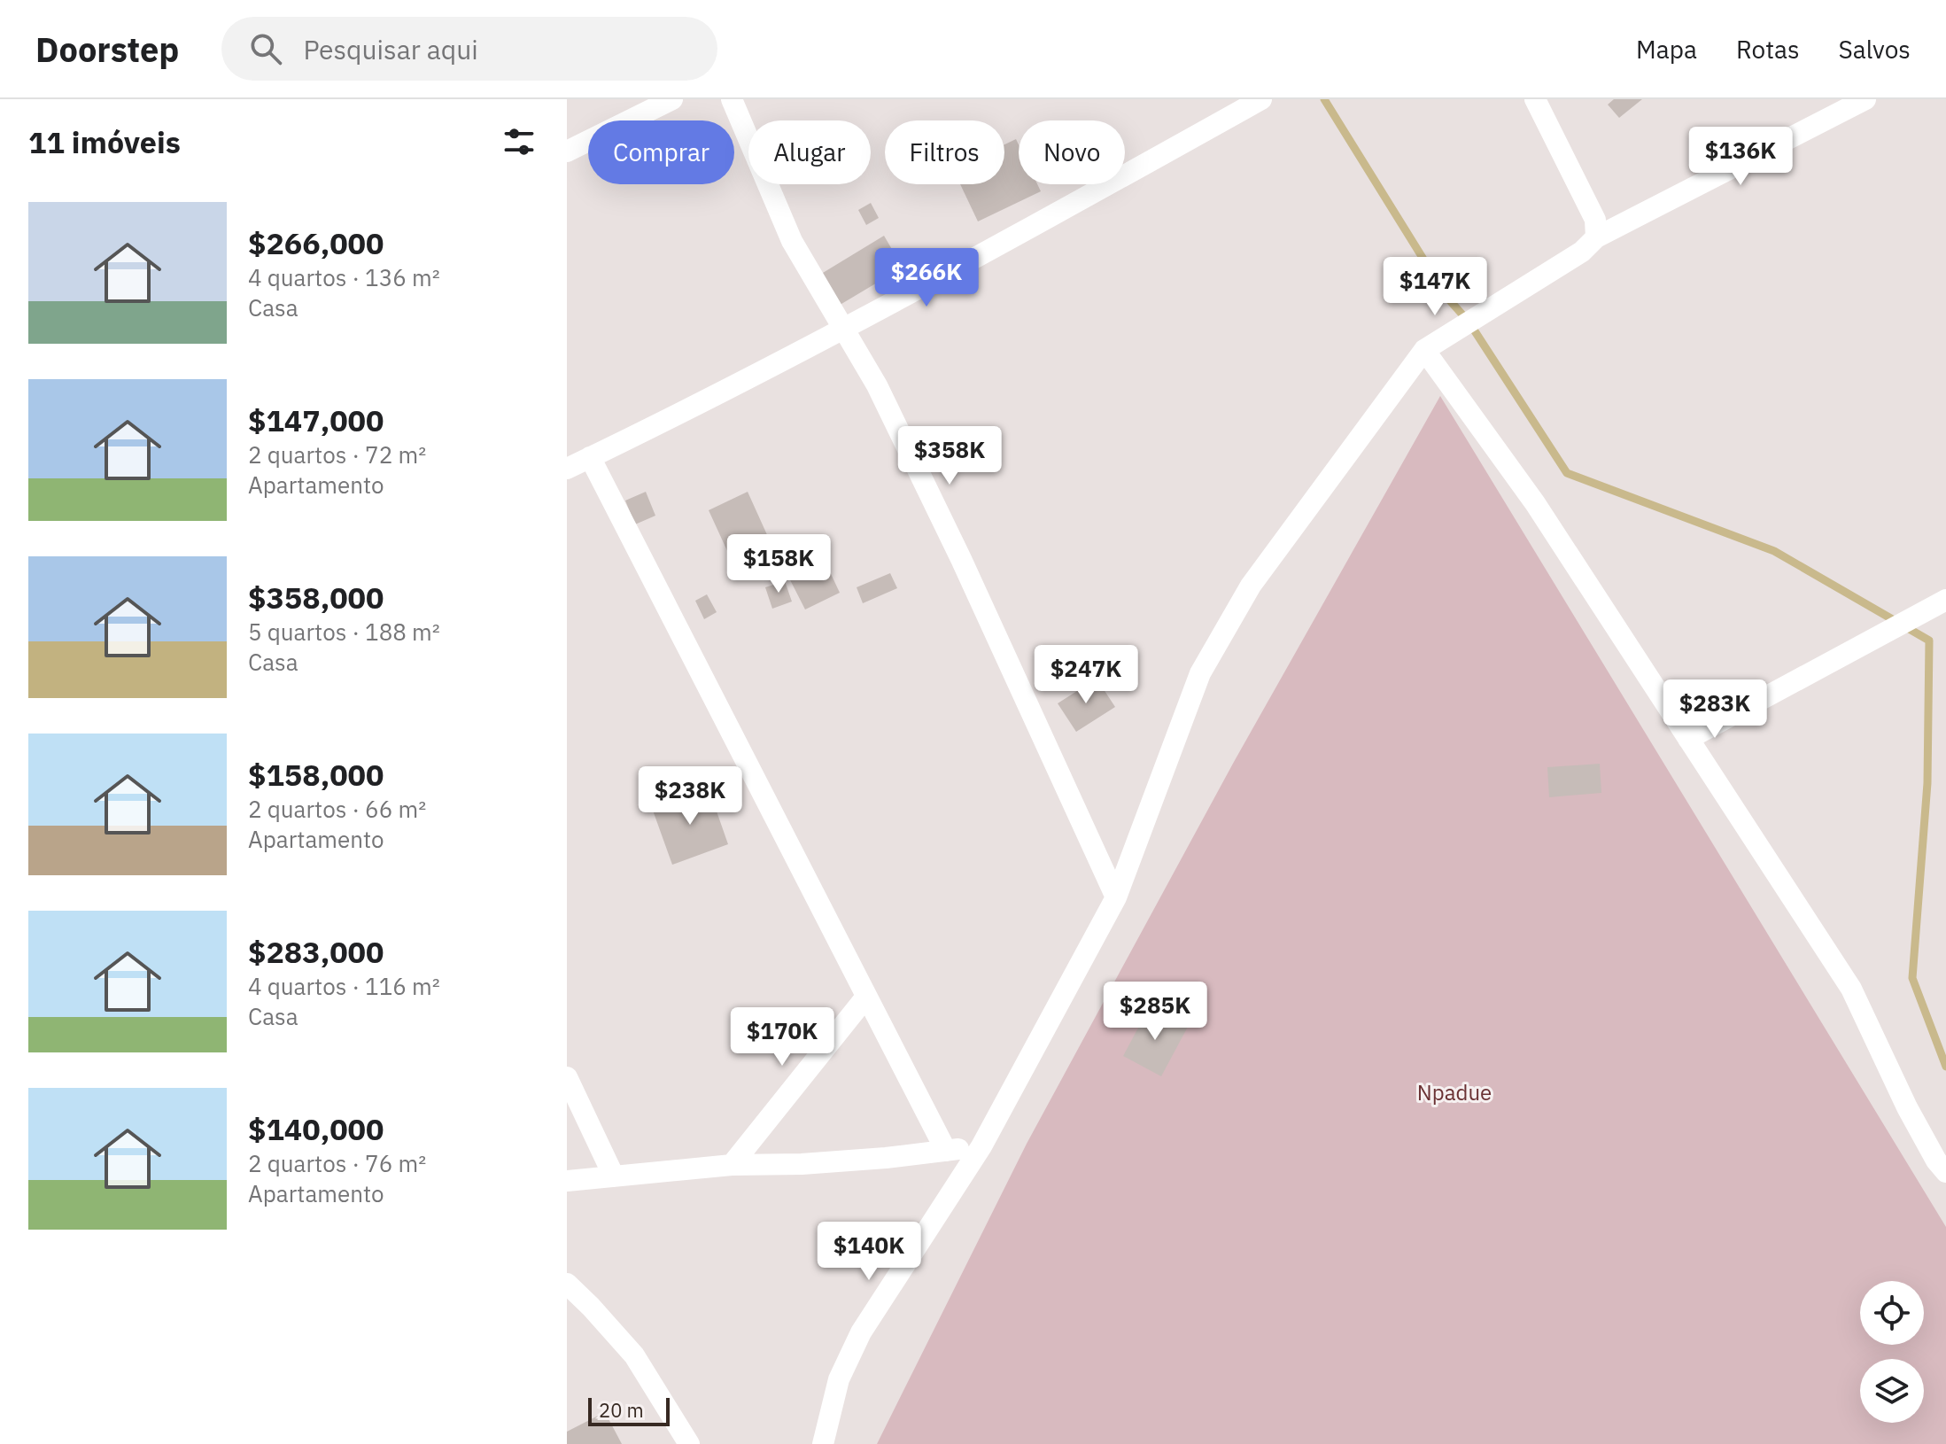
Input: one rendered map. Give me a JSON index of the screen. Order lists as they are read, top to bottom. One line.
{"parks":["Npadue"],"scale_bar":"20 m","page":{"header":"Doorstep","search":"Pesquisar aqui","nav":["Mapa","Rotas","Salvos"],"heading":"11 imóveis","chip":["Comprar","Alugar","Filtros","Novo"],"price":["$136K","$266K","$147K","$358K","$158K","$247K","$283K","$238K","$285K","$170K","$140K"],"list":[{"name":"$266,000","note":"4 quartos · 136 m² · Casa"},{"name":"$147,000","note":"2 quartos · 72 m² · Apartamento"},{"name":"$358,000","note":"5 quartos · 188 m² · Casa"},{"name":"$158,000","note":"2 quartos · 66 m² · Apartamento"},{"name":"$283,000","note":"4 quartos · 116 m² · Casa"},{"name":"$140,000","note":"2 quartos · 76 m² · Apartamento"}],"scale":"20 m"}}
